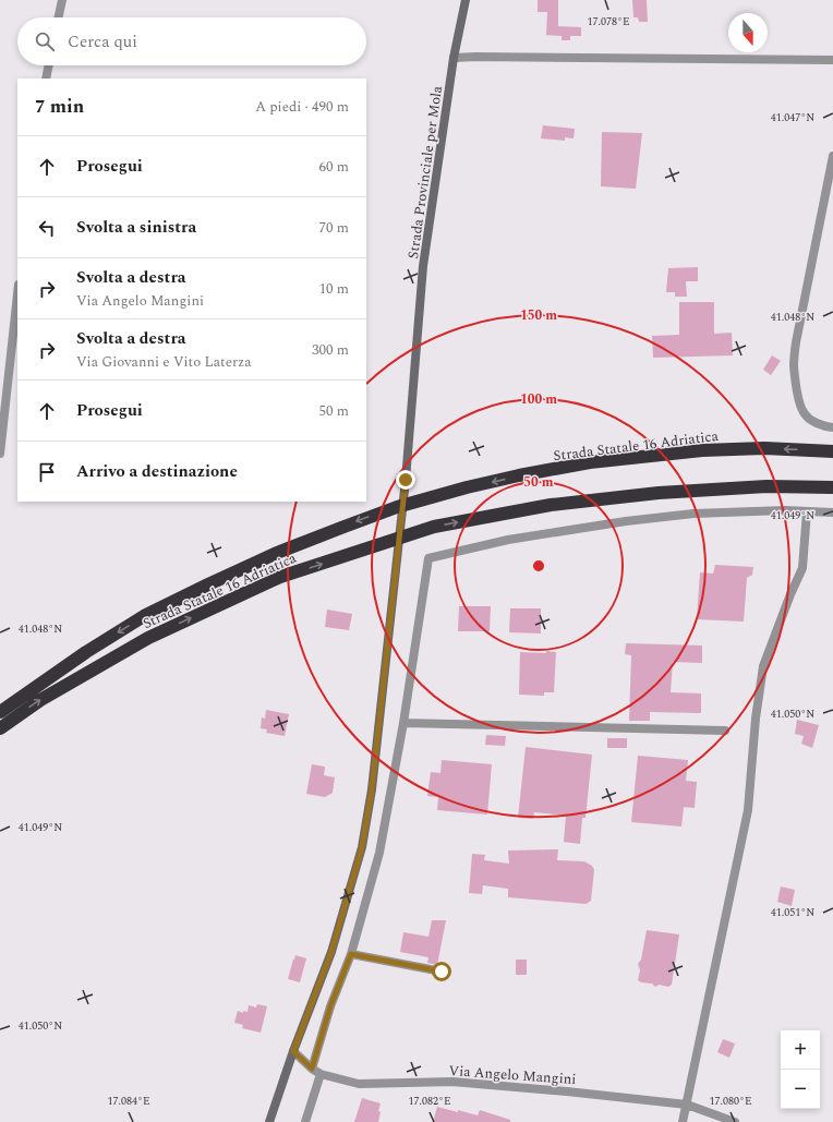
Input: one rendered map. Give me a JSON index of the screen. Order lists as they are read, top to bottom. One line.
{"streets":{"highway":["Strada Statale 16 Adriatica"],"street":["Strada Provinciale per Mola","Via Angelo Mangini"]},"crossings":[["Strada Provinciale per Mola","Via Angelo Mangini"]],"north":"bottom","page":{"search":"Cerca qui","heading":["7 min","A piedi · 490 m"],"list":[["Prosegui","60 m"],["Svolta a sinistra","70 m"],["Svolta a destra","Via Angelo Mangini","10 m"],["Svolta a destra","Via Giovanni e Vito Laterza","300 m"],["Prosegui","50 m"],"Arrivo a destinazione"],"map_buttons":["+","−"]},"coordinates":["17.078°E","41.047°N","41.048°N","41.049°N","41.050°N","41.051°N","17.084°E","17.082°E","17.080°E"],"rings":["150 m","100 m","50 m"]}
